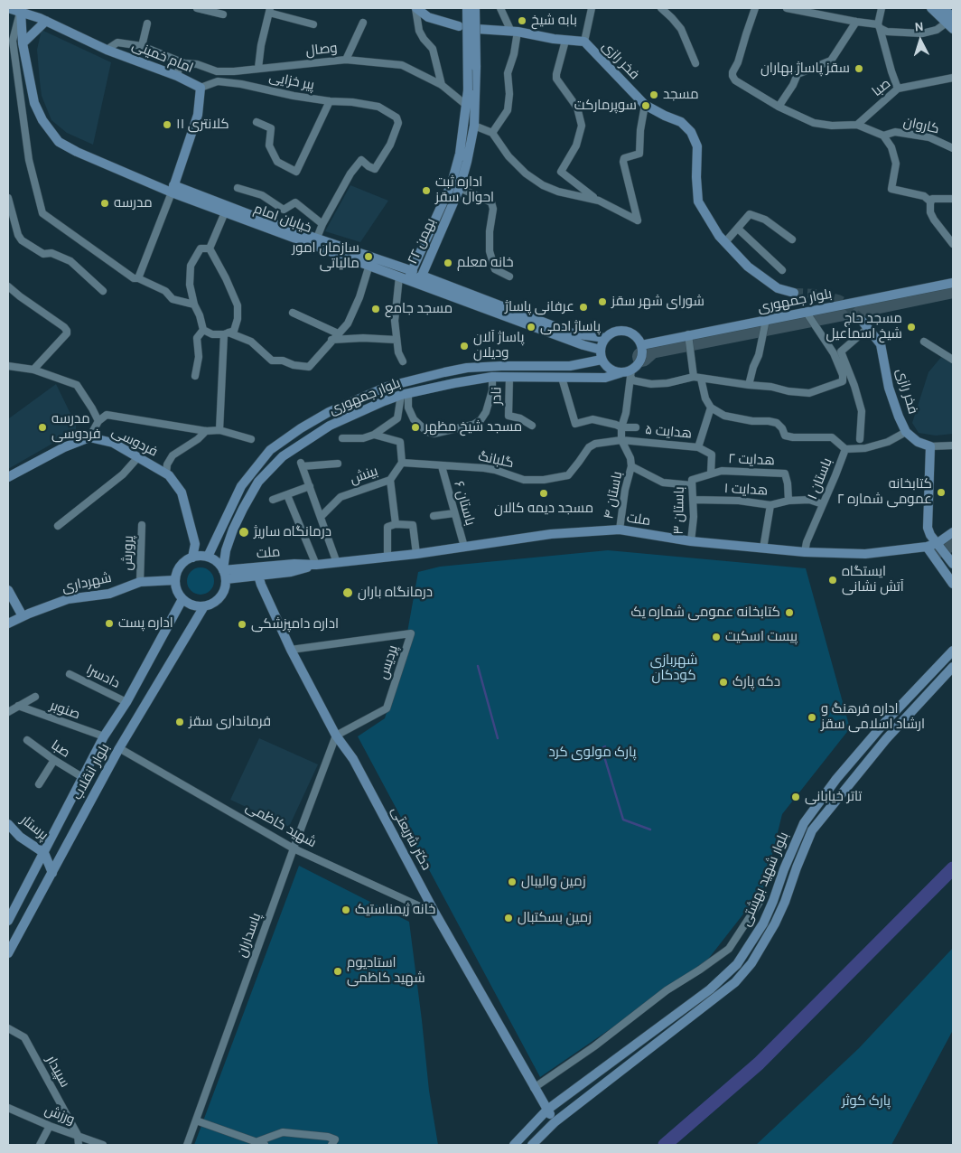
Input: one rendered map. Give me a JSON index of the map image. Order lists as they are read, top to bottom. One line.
{"streets":{"street":["وصال","امام خمینی","فخر رازی","پیر خزایی","صبا","کاروان","خیابان امام","۲۲ بهمن","بلوار جمهوری","نادر","هدایت ۵","فردوسی","گلبانگ","هدایت ۲","بینش","باستان ۱","هدایت ۱","باستان ۴","باستان ۶","باستان ۳","ملت","پرورش","شهرداری","پردیس","دادسرا","صنوبر","بلوار انقلاب","شهید کاظمی","پرستار","دکتر شریعتی","بلوار شهید بهشتی","پاسداران","سپیدار","ورزش"]},"crossings":[["وصال","امام خمینی"],["وصال","۲۲ بهمن"],["امام خمینی","پیر خزایی"],["امام خمینی","خیابان امام"],["فخر رازی","باستان ۱"],["صبا","بلوار انقلاب"],["خیابان امام","۲۲ بهمن"],["خیابان امام","بلوار جمهوری"],["بلوار جمهوری","نادر"],["بلوار جمهوری","فردوسی"],["بلوار جمهوری","ملت"],["بلوار جمهوری","شهرداری"],["بلوار جمهوری","بلوار انقلاب"],["هدایت ۵","گلبانگ"],["هدایت ۵","هدایت ۲"],["هدایت ۵","باستان ۴"],["فردوسی","ملت"],["فردوسی","شهرداری"],["فردوسی","بلوار انقلاب"],["گلبانگ","باستان ۶"],["هدایت ۲","هدایت ۱"],["هدایت ۲","باستان ۳"],["باستان ۱","هدایت ۱"],["باستان ۱","ملت"],["هدایت ۱","باستان ۳"],["باستان ۴","ملت"],["باستان ۶","ملت"],["باستان ۳","ملت"],["ملت","شهرداری"],["ملت","بلوار انقلاب"],["ملت","دکتر شریعتی"],["پرورش","شهرداری"],["شهرداری","بلوار انقلاب"],["پردیس","دکتر شریعتی"],["پردیس","پاسداران"],["دادسرا","بلوار انقلاب"],["صنوبر","بلوار انقلاب"],["بلوار انقلاب","شهید کاظمی"],["بلوار انقلاب","پرستار"],["شهید کاظمی","دکتر شریعتی"],["شهید کاظمی","پاسداران"],["دکتر شریعتی","بلوار شهید بهشتی"],["دکتر شریعتی","پاسداران"],["سپیدار","ورزش"]],"parks":["شهربازی کودکان","پارک مولوی کرد","پارک کوثر"],"places":["بابه شیخ","سقز پاساژ بهاران","مسجد","سوپرمارکت","کلانتری ۱۱","اداره ثبت احوال سقز","مدرسه","سازمان امور مالیاتی","خانه معلم","شورای شهر سقز","عرفانی پاساژ","مسجد جامع","پاساژ ادمی","مسجد حاج شیخ اسماعیل","پاساژ آلان ودیلان","مدرسه فردوسی","مسجد شیخ مظهر","کتابخانه عمومی شماره ۲","مسجد دیمه کالان","درمانگاه ساریژ","ایستگاه آتش نشانی","درمانگاه باران","کتابخانه عمومی شماره یک","اداره پست","اداره دامپزشکی","پیست اسکیت","دکه پارک","اداره فرهنگ و ارشاد اسلامی سقز","فرمانداری سقز","تاتر خیابانی","زمین والیبال","خانه ژیمناستیک","زمین بسکتبال","استادیوم شهید کاظمی"],"north":"top"}
